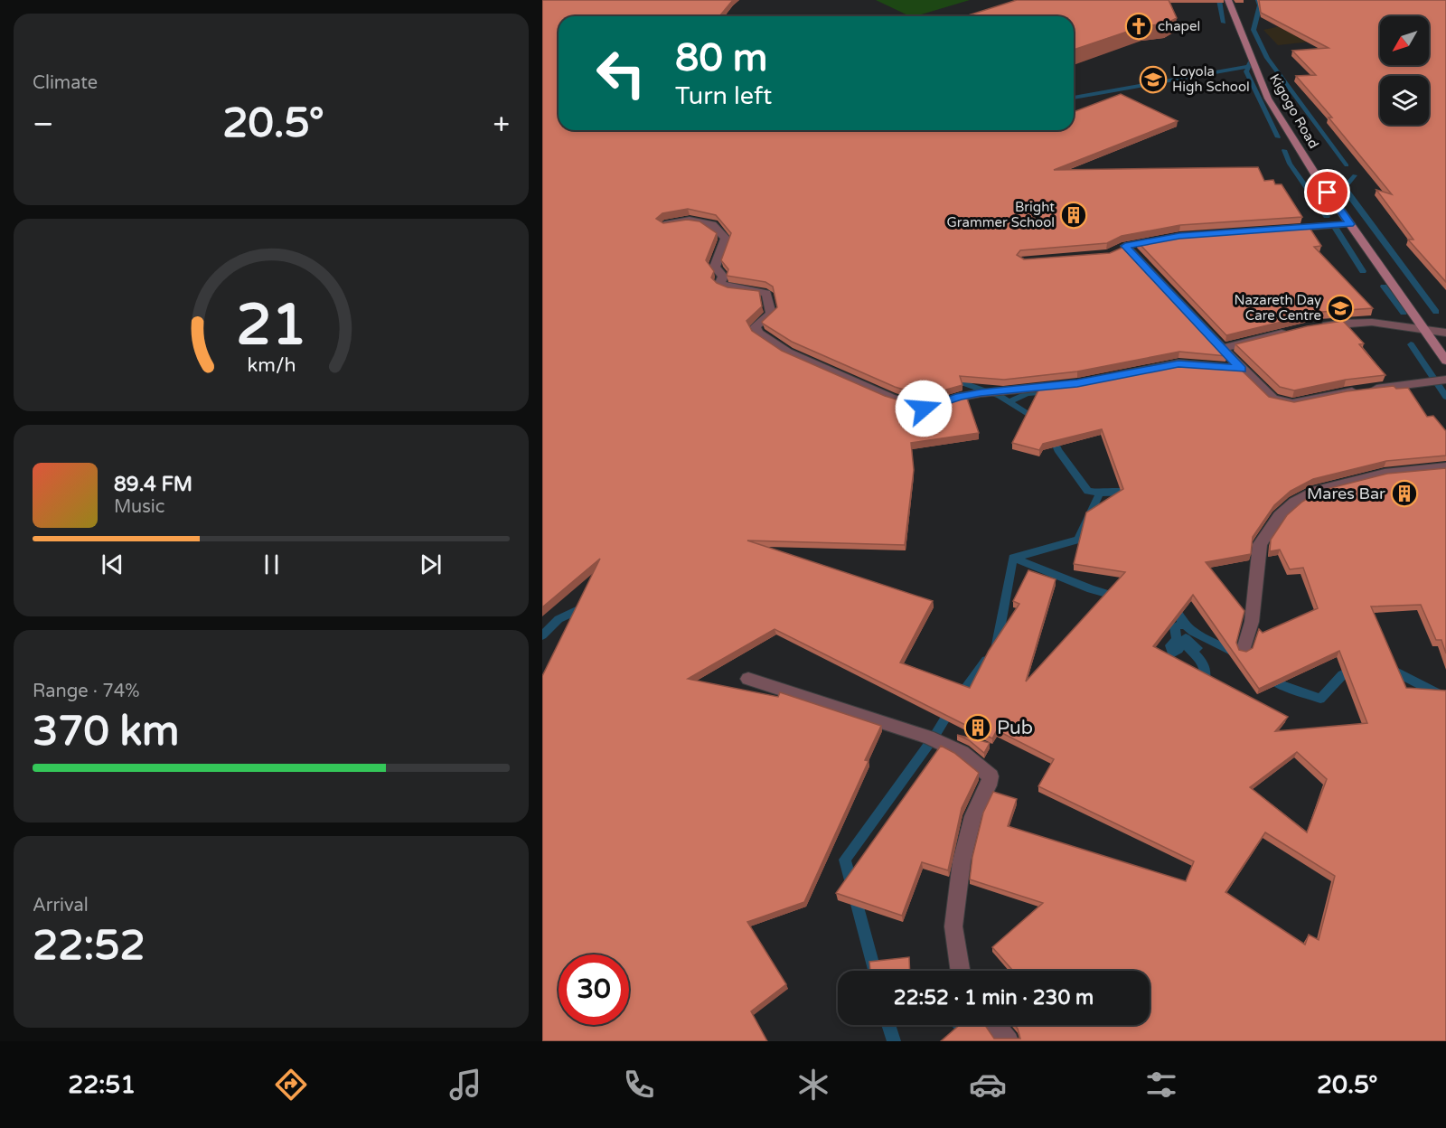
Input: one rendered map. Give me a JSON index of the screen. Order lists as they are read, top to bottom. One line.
{"streets":{"main road":["Kigogo Road"]},"places":{"church":["chapel"],"school or university":["Loyola High School","Nazareth Day Care Centre"],"building":["Bright Grammer School","Mares Bar","Pub"]},"north":"bottom left","page":{"tile":["Climate",["Range · 74%","370 km"],["Arrival","22:52"]],"turn":["80 m","Turn left"],"heat":["−","20.5°","+"],"song":["89.4 FM","Music"],"limit":"30","trip":"22:52 · 1 min · 230 m","tabs":["22:51","20.5°"],"gauge":["21","km/h"]}}
